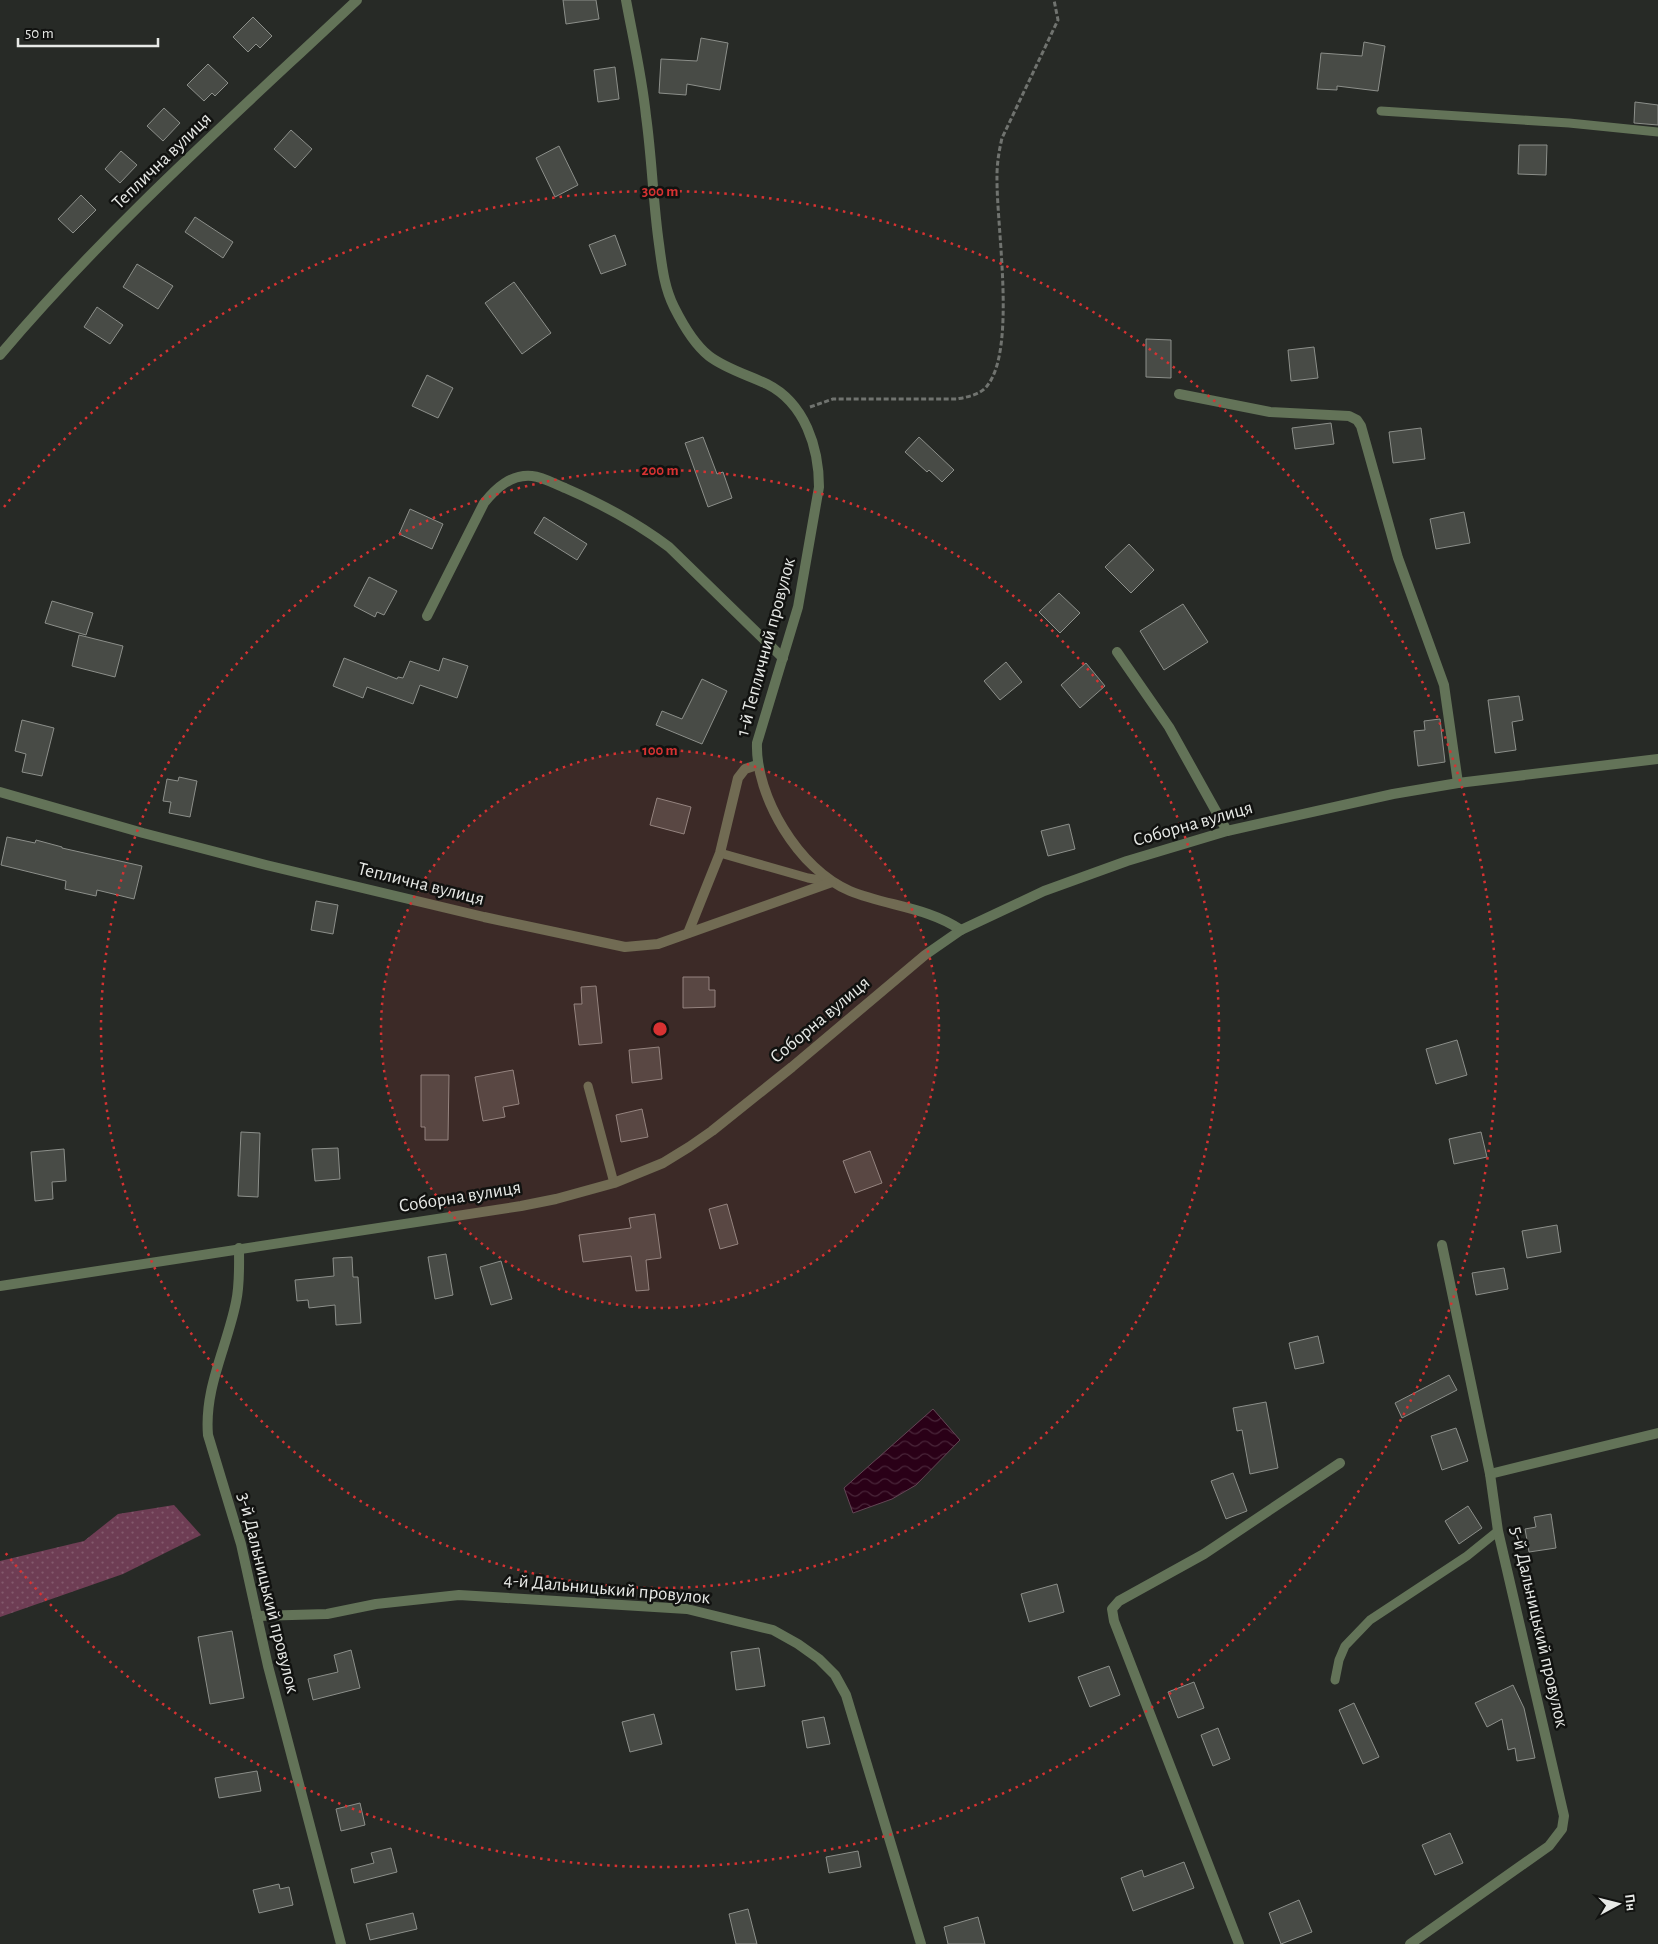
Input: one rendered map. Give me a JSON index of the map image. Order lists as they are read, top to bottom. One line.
{"streets":{"street":["Теплична вулиця","1-й Тепличний провулок","Соборна вулиця","4-й Дальницький провулок","3-й Дальницький провулок","5-й Дальницький провулок"]},"crossings":[["Теплична вулиця","1-й Тепличний провулок"],["1-й Тепличний провулок","Соборна вулиця"],["Соборна вулиця","3-й Дальницький провулок"],["4-й Дальницький провулок","3-й Дальницький провулок"]],"scale_bar":"50 m","north":"right","rings":["300 m","200 m","100 m"]}
